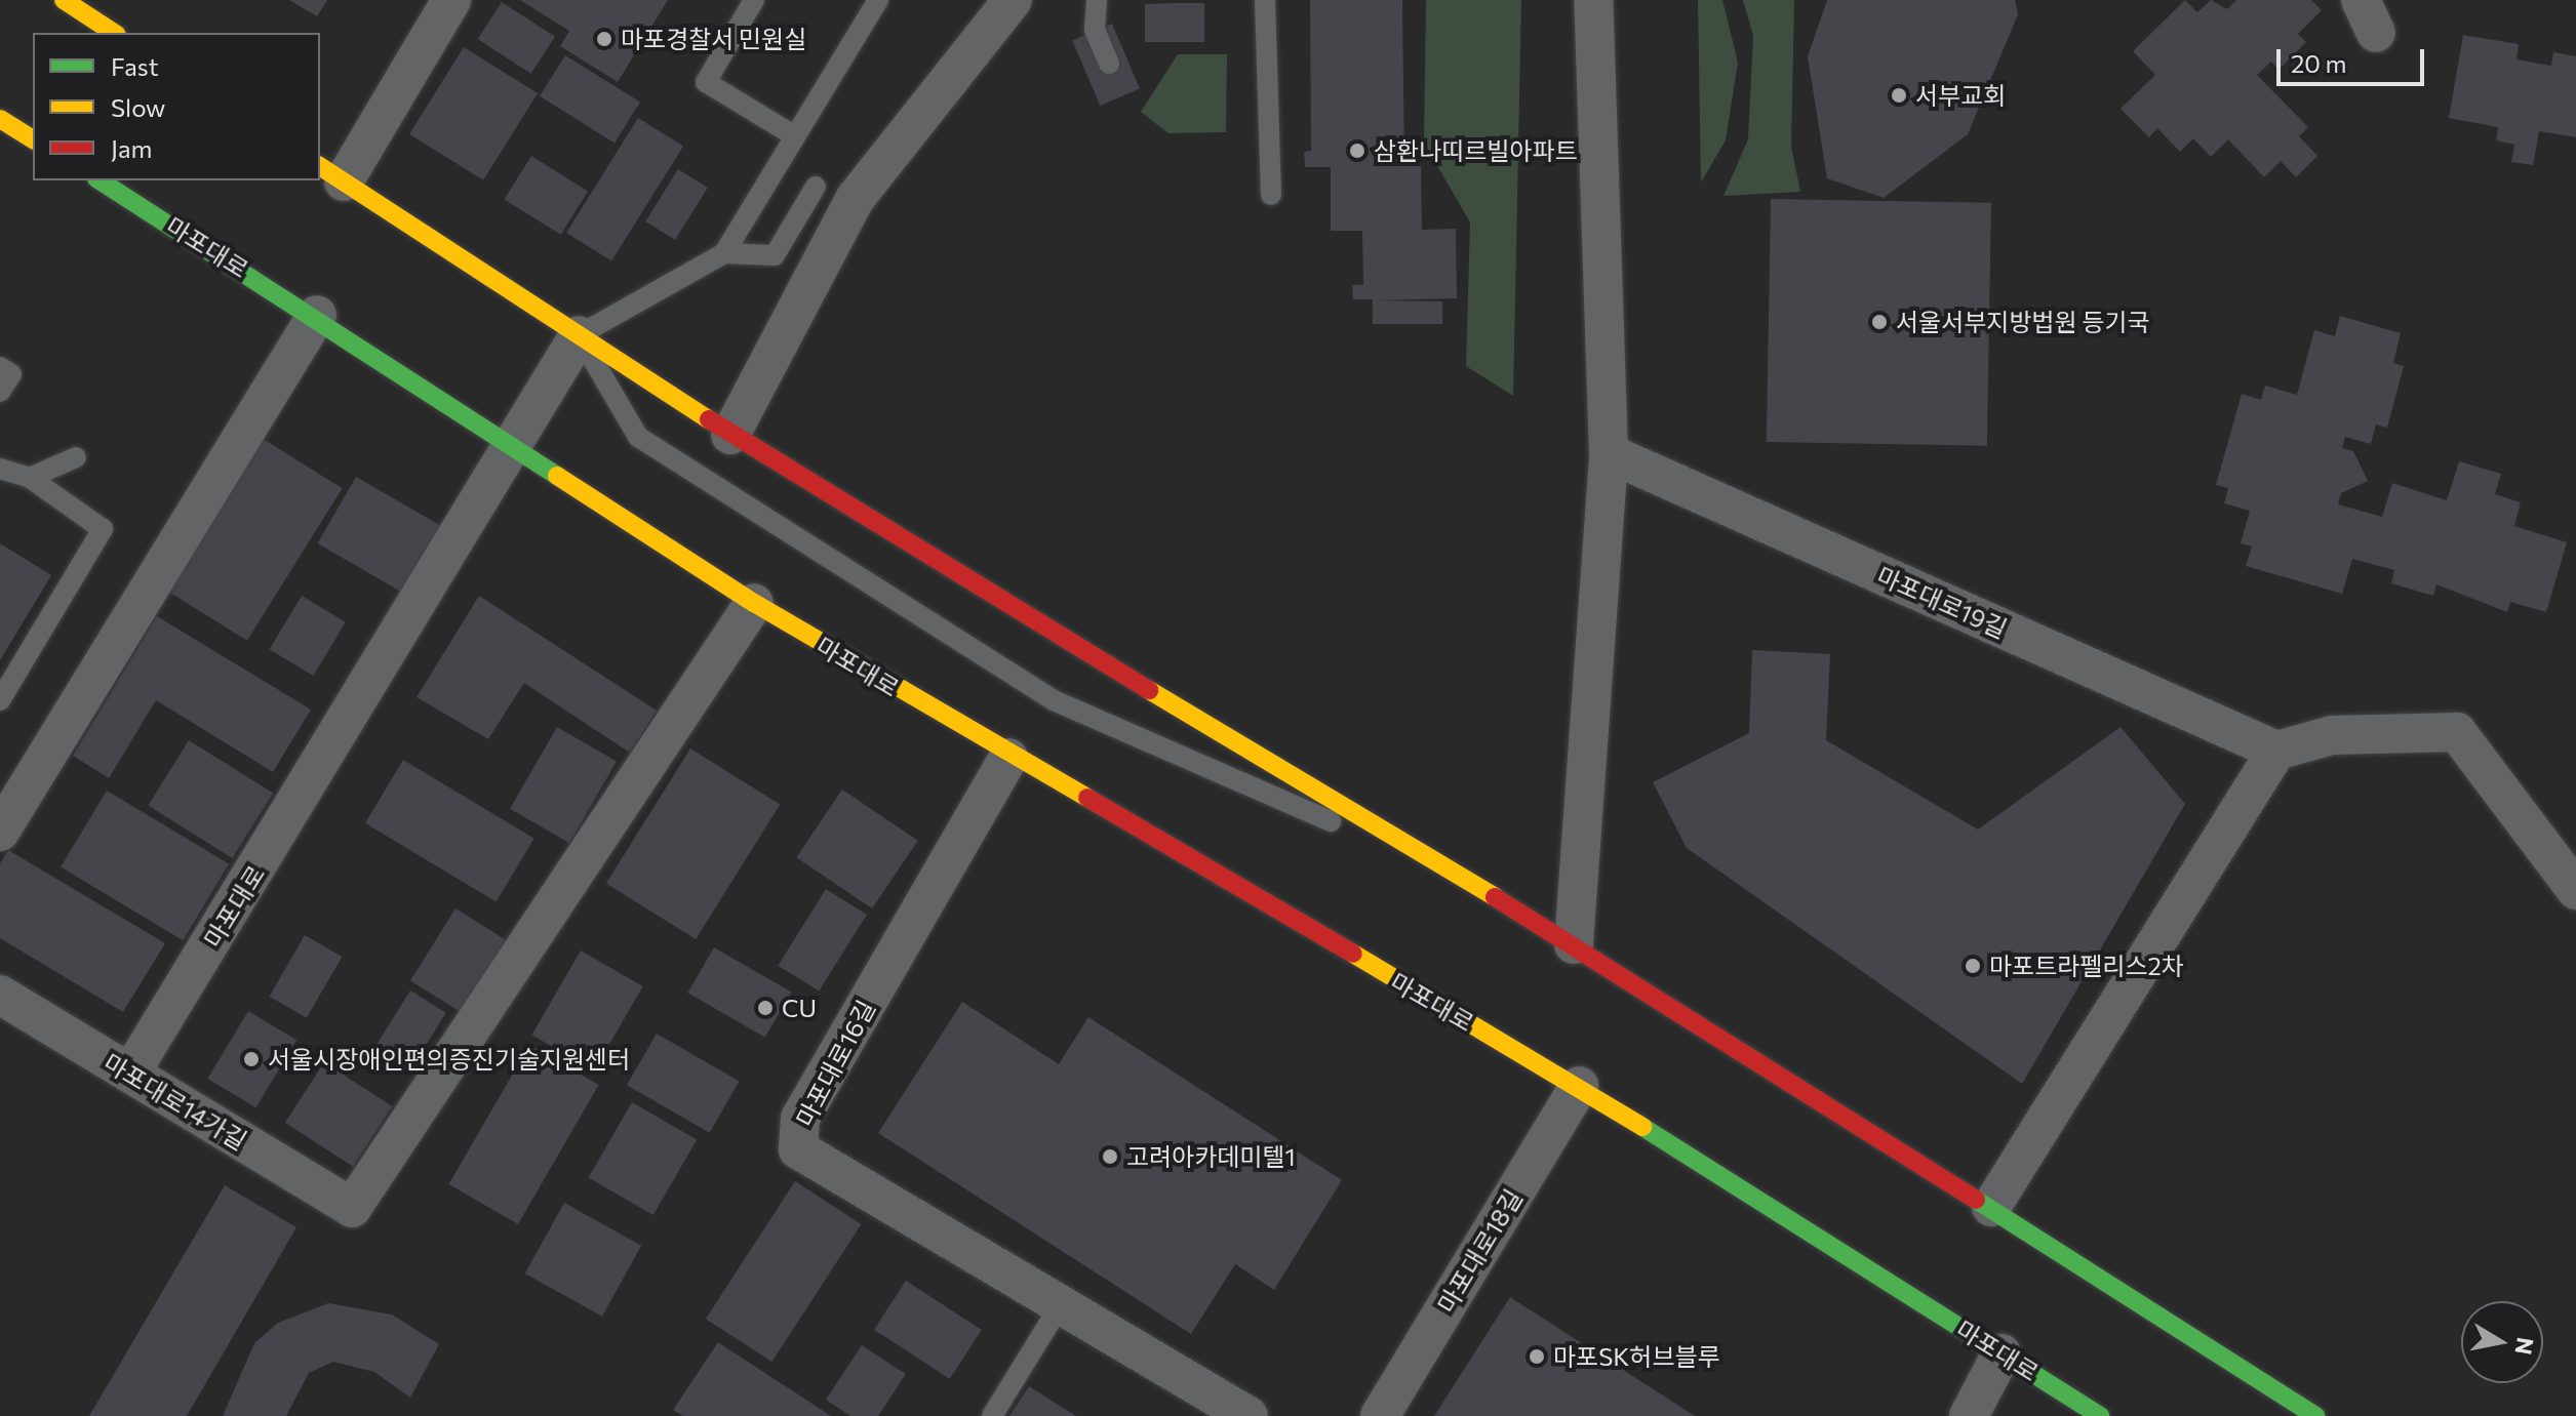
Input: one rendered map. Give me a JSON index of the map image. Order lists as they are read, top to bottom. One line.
{"streets":{"main road":["마포대로"],"street":["마포대로19길","마포대로16길","마포대로14가길","마포대로18길"]},"crossings":[["마포대로","마포대로16길"],["마포대로","마포대로14가길"],["마포대로","마포대로18길"]],"places":["마포경찰서 민원실","서부교회","삼환나띠르빌아파트","서울서부지방법원 등기국","마포트라펠리스2차","CU","서울시장애인편의증진기술지원센터","고려아카데미텔1","마포SK허브블루"],"legend":["Fast","Slow","Jam"],"scale_bar":"20 m","north":"right"}
